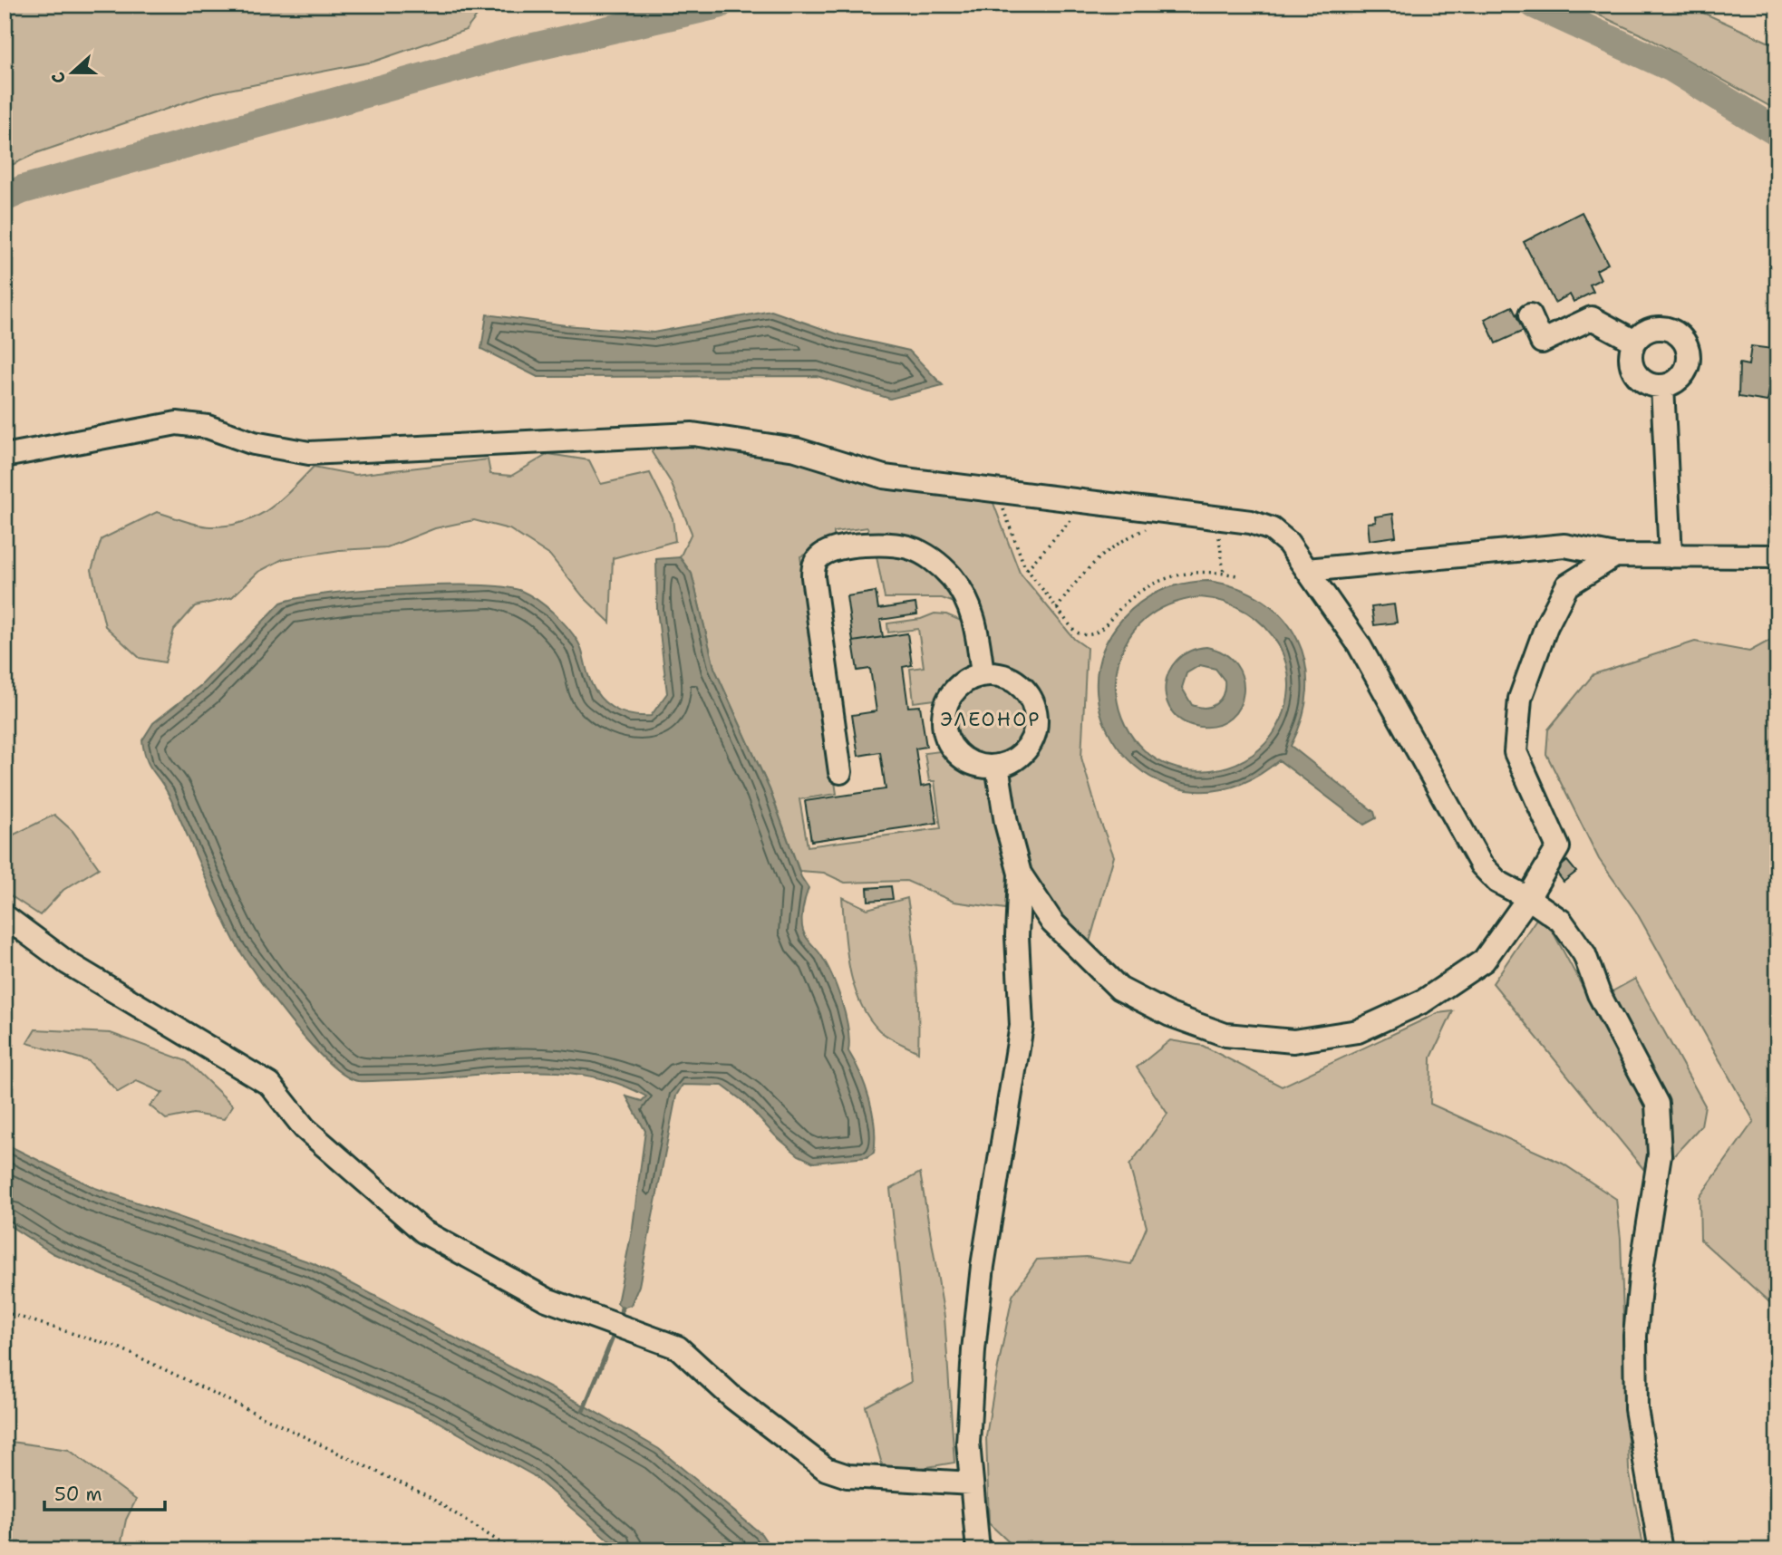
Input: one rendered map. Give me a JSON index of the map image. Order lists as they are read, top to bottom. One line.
{"districts":["ЭЛЕОНОР"],"scale_bar":"50 m","north":"left"}
